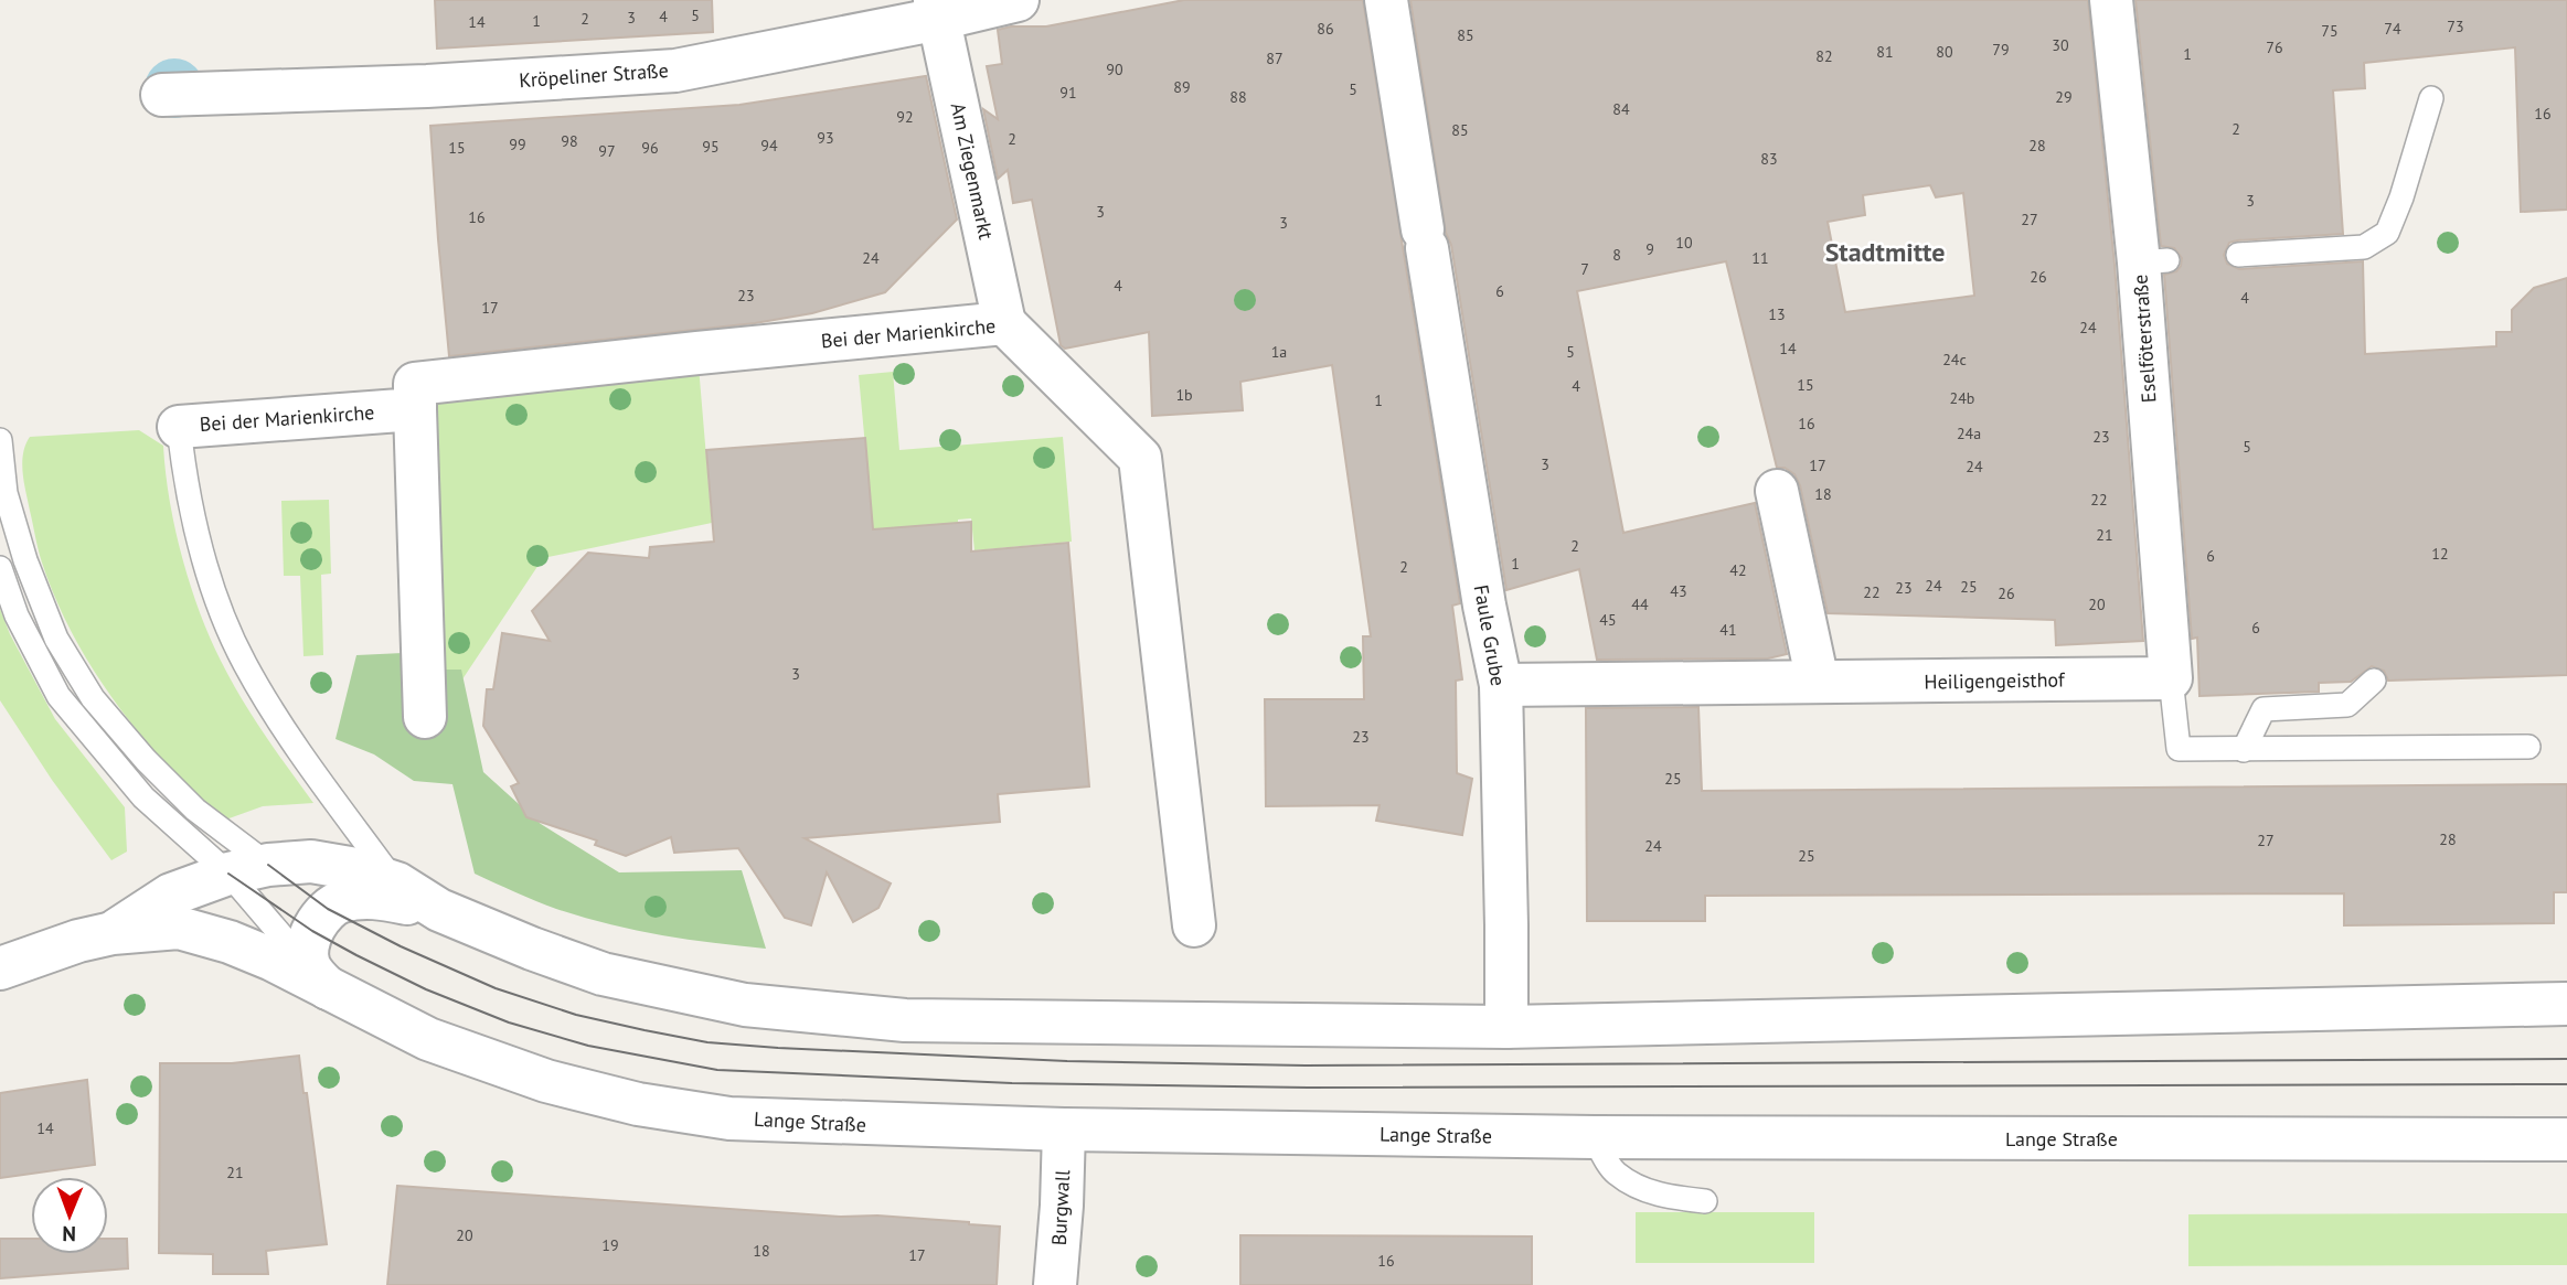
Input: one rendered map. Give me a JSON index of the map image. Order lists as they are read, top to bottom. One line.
{"streets":{"street":["Kröpeliner Straße","Am Ziegenmarkt","Bei der Marienkirche","Eselföterstraße","Faule Grube","Heiligengeisthof","Lange Straße","Burgwall"]},"crossings":[["Kröpeliner Straße","Am Ziegenmarkt"],["Am Ziegenmarkt","Bei der Marienkirche"],["Eselföterstraße","Heiligengeisthof"],["Faule Grube","Heiligengeisthof"],["Lange Straße","Burgwall"]],"districts":["Stadtmitte"],"house_numbers":["5","4","3","2","1","14","73","86","74","75","85","30","76","79","81","80","1","82","87","90","89","5","91","88","29","84","16","92","2","85","93","2","98","99","94","28","95","15","96","97","83","3","3","16","27","3","10","9","8","24","11","7","26","4","6","23","4","17","13","24","14","1a","5","24c","15","4","1b","24b","1","16","24a","23","5","3","17","24","18","22","21","2","12","6","1","2","42","24","25","23","43","22","26","44","20","45","6","41","3","23","25","28","27","24","25","14","21","20","19","18","17","16"],"north":"bottom"}
